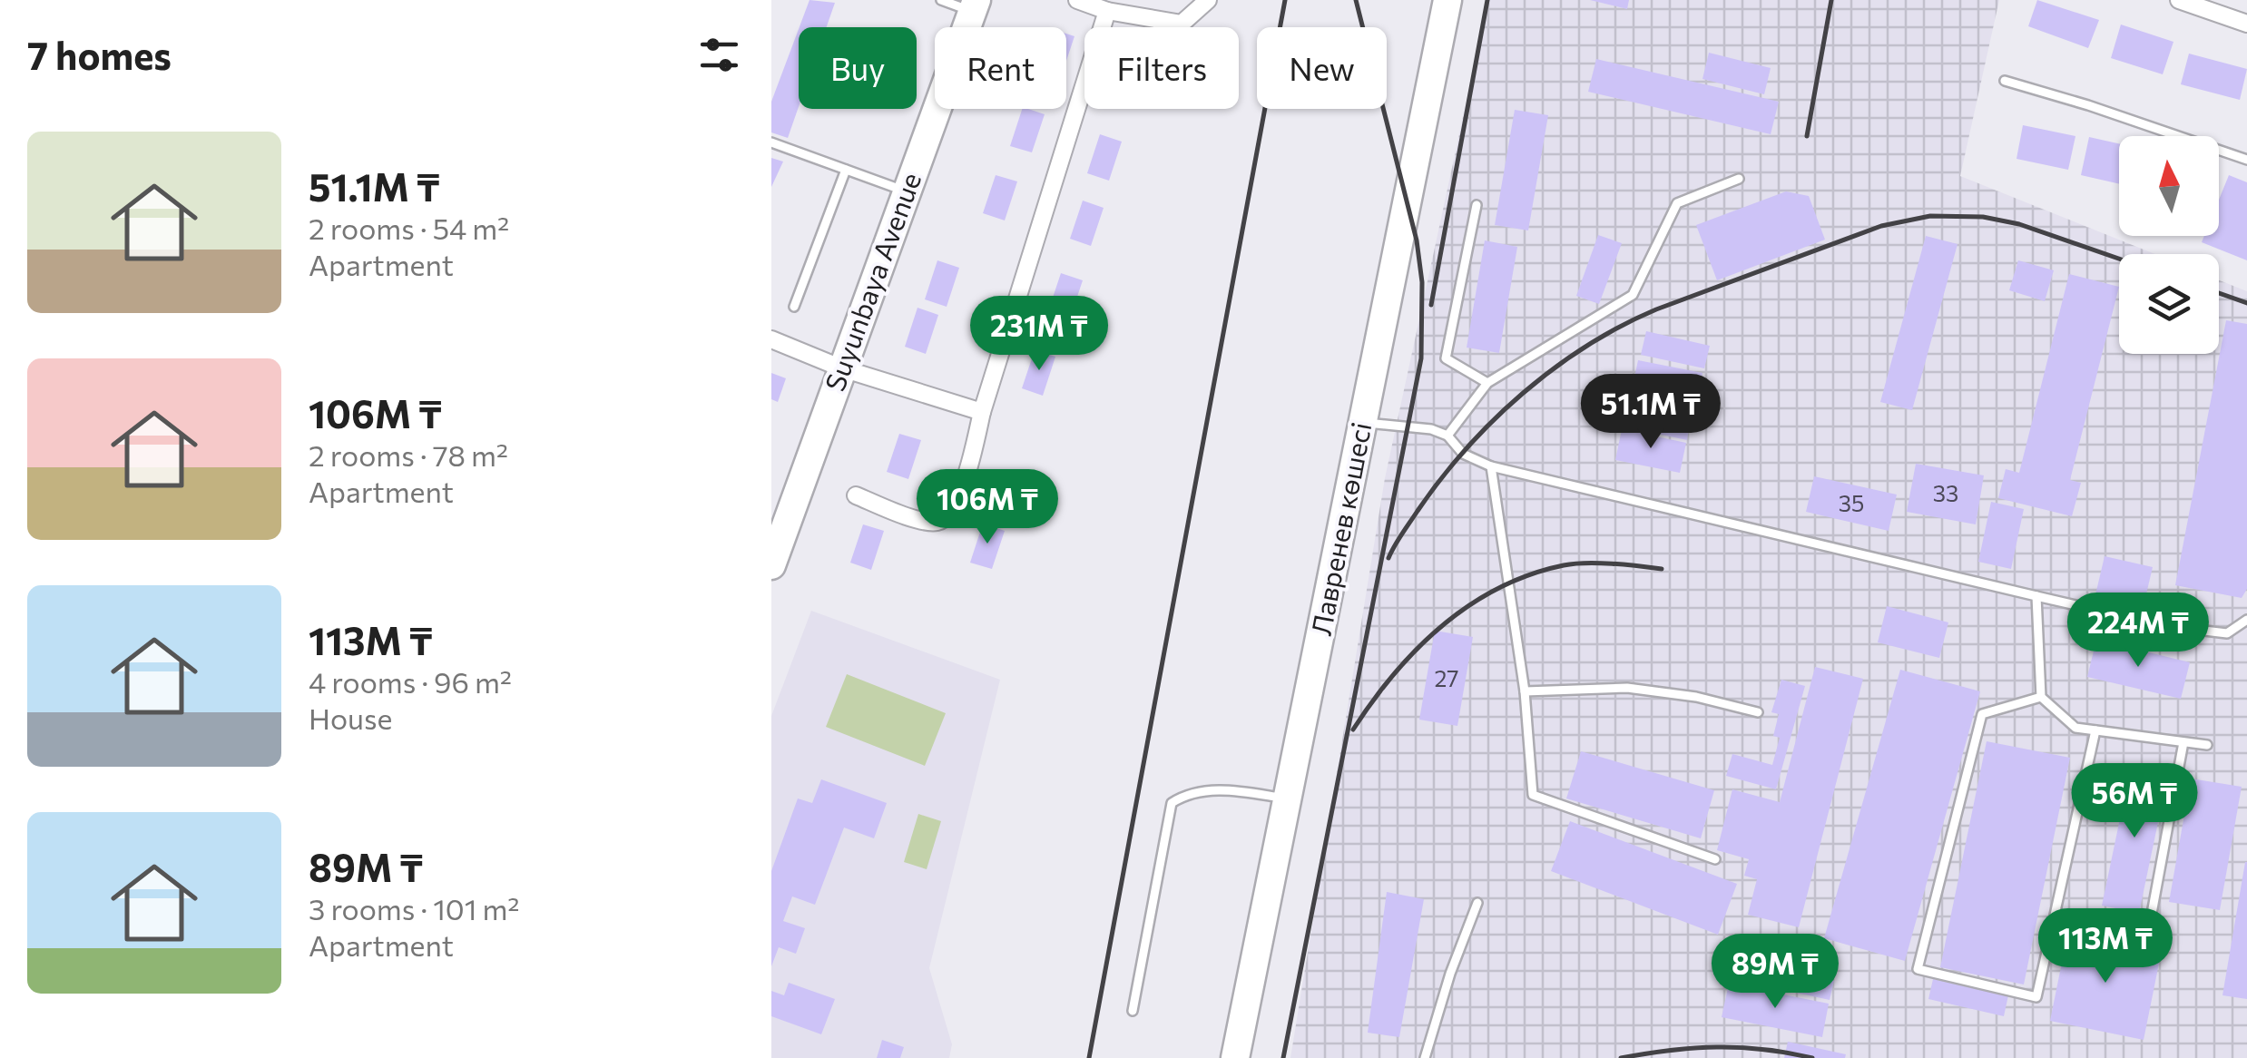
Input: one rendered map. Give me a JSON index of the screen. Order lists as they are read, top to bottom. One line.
{"streets":{"main road":["Suyunbaya Avenue","Лавренев көшесі"]},"house_numbers":["33","35","27"],"north":"top","page":{"heading":"7 homes","chip":["Buy","Rent","Filters","New"],"list":[{"name":"51.1M ₸","note":"2 rooms · 54 m² · Apartment"},{"name":"106M ₸","note":"2 rooms · 78 m² · Apartment"},{"name":"113M ₸","note":"4 rooms · 96 m² · House"},{"name":"89M ₸","note":"3 rooms · 101 m² · Apartment"}],"price":["231M ₸","51.1M ₸","106M ₸","224M ₸","56M ₸","113M ₸","89M ₸"]}}
